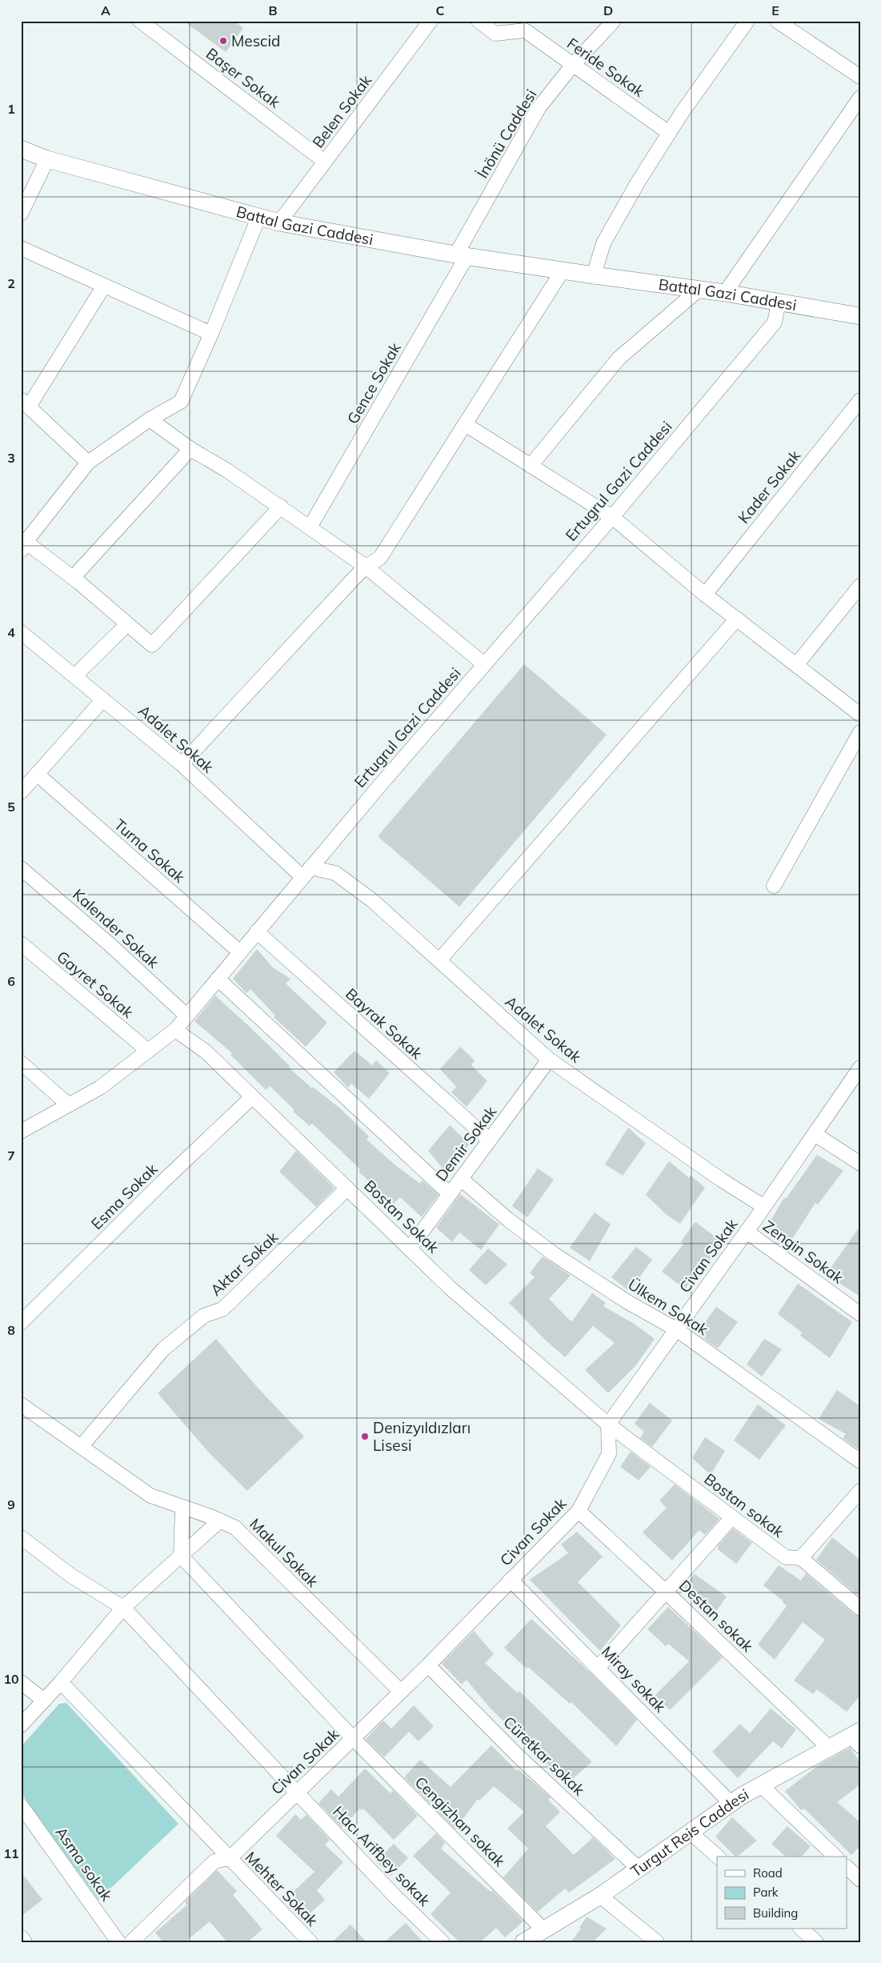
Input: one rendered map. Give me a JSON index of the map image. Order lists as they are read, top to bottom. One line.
{"streets":{"street":["Feride Sokak","Başer Sokak","Belen Sokak","İnönü Caddesi","Battal Gazi Caddesi","Gence Sokak","Ertugrul Gazi Caddesi","Kader Sokak","Adalet Sokak","Turna Sokak","Kalender Sokak","Gayret Sokak","Bayrak Sokak","Demir Sokak","Esma Sokak","Bostan Sokak","Zengin Sokak","Civan Sokak","Aktar Sokak","Ülkem Sokak","Bostan sokak","Makul Sokak","Destan sokak","Miray sokak","Cüretkar sokak","Cengizhan sokak","Turgut Reis Caddesi","Hacı Arifbey sokak","Asma sokak","Mehter Sokak"]},"crossings":[["Feride Sokak","İnönü Caddesi"],["Başer Sokak","Belen Sokak"],["Belen Sokak","Battal Gazi Caddesi"],["İnönü Caddesi","Battal Gazi Caddesi"],["İnönü Caddesi","Gence Sokak"],["Battal Gazi Caddesi","Gence Sokak"],["Battal Gazi Caddesi","Ertugrul Gazi Caddesi"],["Ertugrul Gazi Caddesi","Adalet Sokak"],["Ertugrul Gazi Caddesi","Turna Sokak"],["Ertugrul Gazi Caddesi","Kalender Sokak"],["Ertugrul Gazi Caddesi","Gayret Sokak"],["Ertugrul Gazi Caddesi","Bayrak Sokak"],["Ertugrul Gazi Caddesi","Bostan Sokak"],["Adalet Sokak","Demir Sokak"],["Adalet Sokak","Civan Sokak"],["Bayrak Sokak","Demir Sokak"],["Demir Sokak","Bostan Sokak"],["Demir Sokak","Ülkem Sokak"],["Esma Sokak","Bostan Sokak"],["Bostan Sokak","Civan Sokak"],["Bostan Sokak","Aktar Sokak"],["Bostan Sokak","Bostan sokak"],["Zengin Sokak","Civan Sokak"],["Civan Sokak","Ülkem Sokak"],["Civan Sokak","Bostan sokak"],["Civan Sokak","Makul Sokak"],["Civan Sokak","Destan sokak"],["Civan Sokak","Miray sokak"],["Civan Sokak","Cüretkar sokak"],["Civan Sokak","Cengizhan sokak"],["Civan Sokak","Hacı Arifbey sokak"],["Civan Sokak","Mehter Sokak"],["Aktar Sokak","Makul Sokak"],["Destan sokak","Turgut Reis Caddesi"],["Miray sokak","Turgut Reis Caddesi"],["Cüretkar sokak","Turgut Reis Caddesi"],["Cengizhan sokak","Turgut Reis Caddesi"]],"places":["Mescid","Denizyıldızları Lisesi"],"legend":["Road","Park","Building"],"grid":{"columns":["A","B","C","D","E"],"rows":["1","2","3","4","5","6","7","8","9","10","11"]}}
